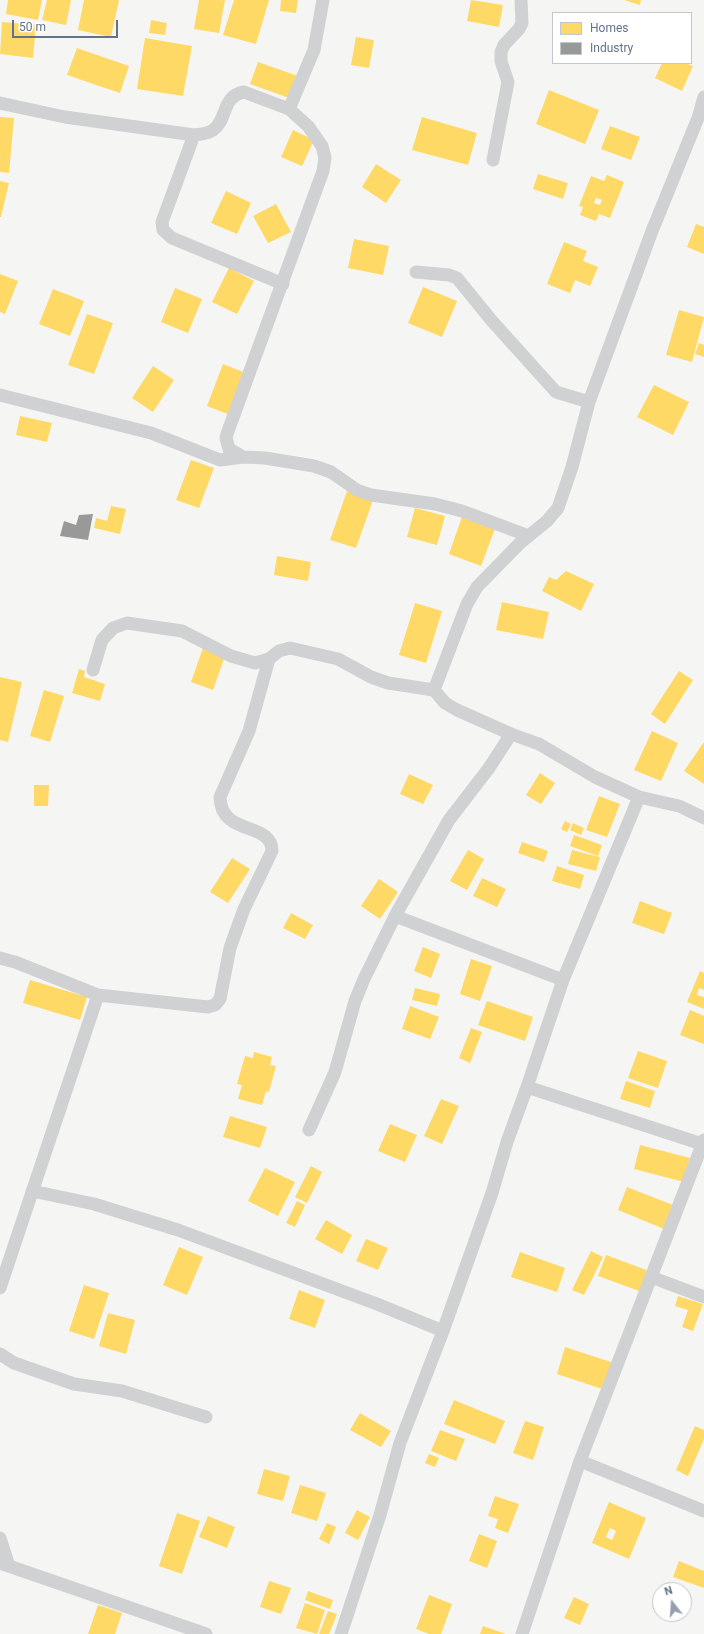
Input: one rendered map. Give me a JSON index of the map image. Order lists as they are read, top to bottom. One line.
{"legend":["Homes","Industry"],"scale_bar":"50 m","north":"top"}
